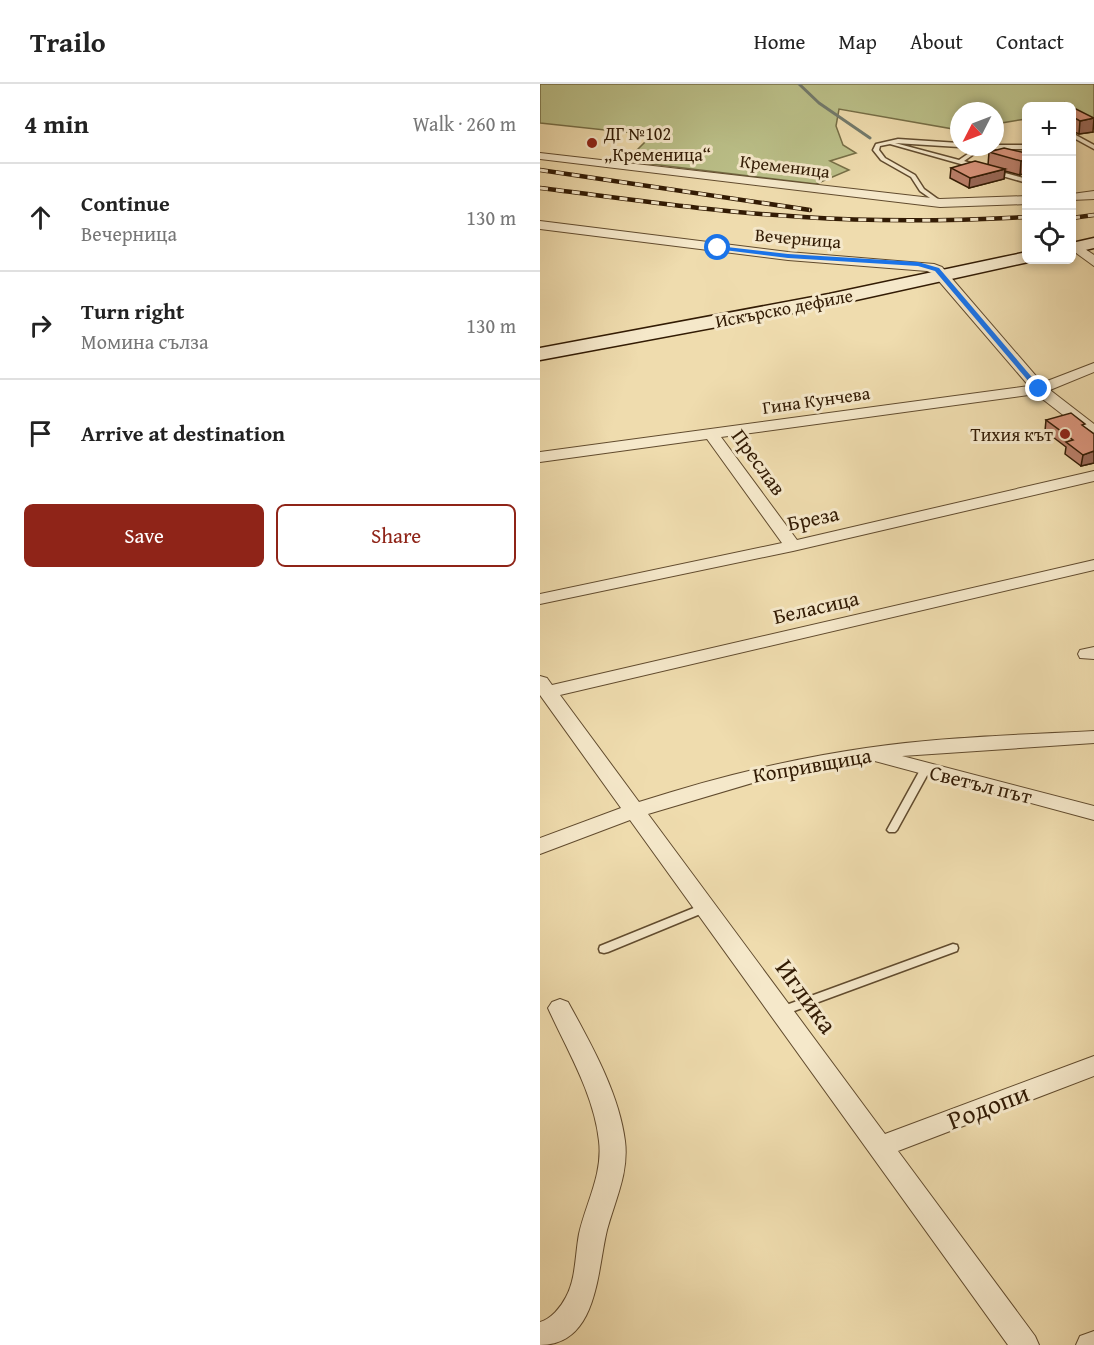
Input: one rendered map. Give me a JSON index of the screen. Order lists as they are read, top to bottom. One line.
{"streets":{"main road":["Искърско дефиле"],"street":["Кременица","Вечерница","Гина Кунчева","Преслав","Бреза","Беласица","Копривщица","Светъл път","Иглика","Родопи"]},"crossings":[["Вечерница","Искърско дефиле"],["Гина Кунчева","Преслав"],["Преслав","Бреза"],["Беласица","Иглика"],["Копривщица","Светъл път"],["Копривщица","Иглика"],["Иглика","Родопи"]],"places":["ДГ №102 „Кременица“","Тихия кът"],"north":"bottom left","page":{"header":"Trailo","nav":["Home","Map","About","Contact"],"heading":["4 min","Walk · 260 m"],"map_buttons":["+","−"],"list":[["Continue","Вечерница","130 m"],["Turn right","Момина сълза","130 m"],"Arrive at destination"],"buttons":["Save","Share"]}}
